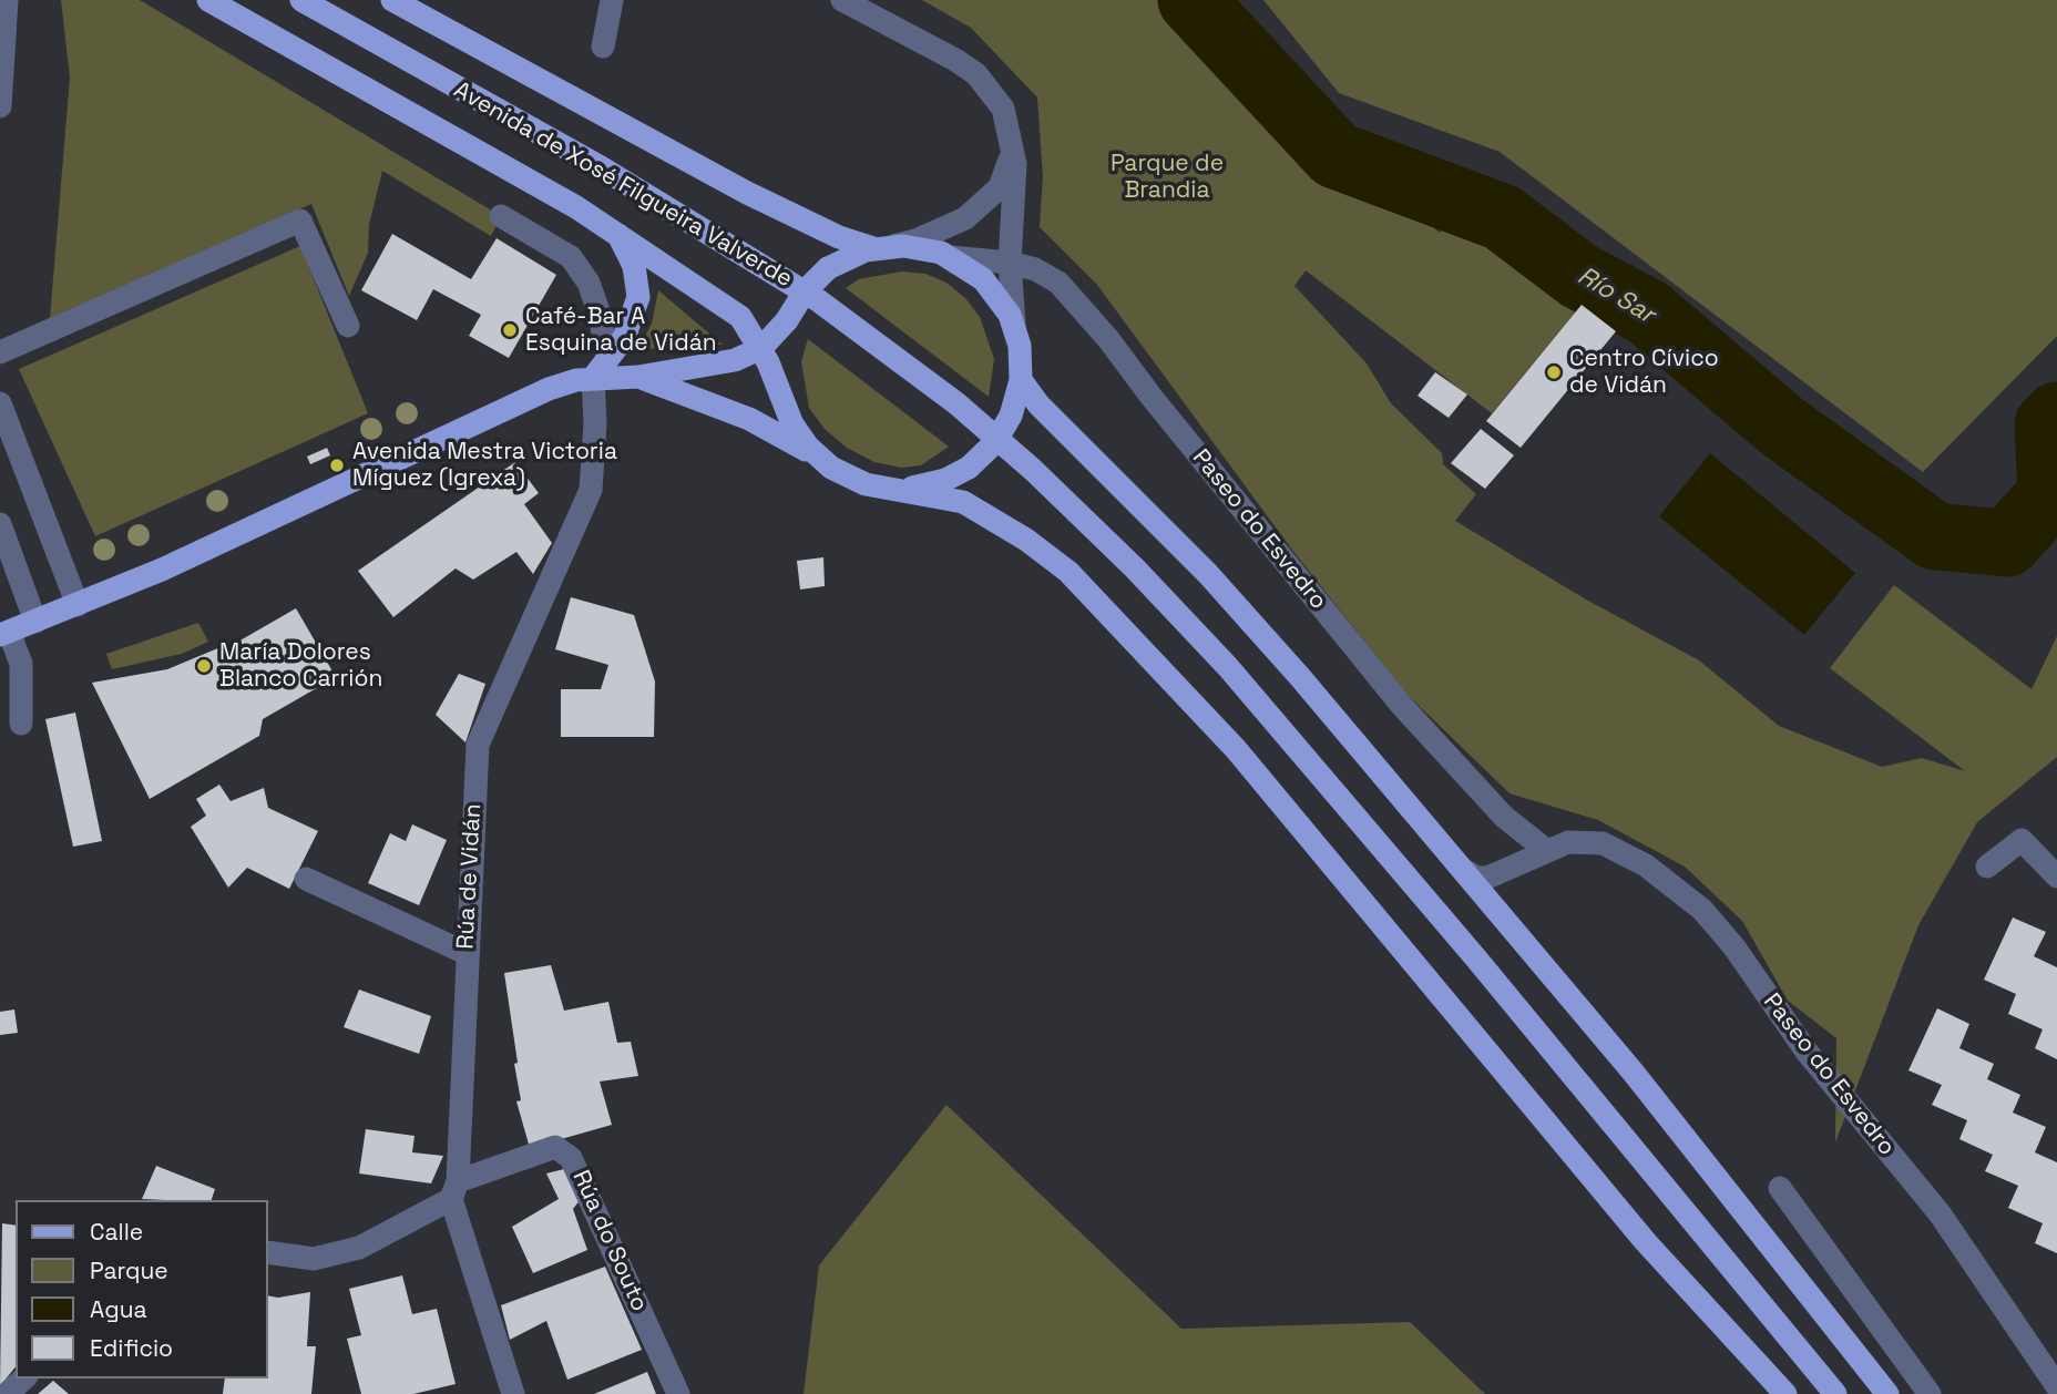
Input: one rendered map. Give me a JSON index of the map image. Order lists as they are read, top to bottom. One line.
{"streets":{"main road":["Avenida de Xosé Filgueira Valverde"],"street":["Paseo do Esvedro","Rúa de Vidán","Rúa do Souto"]},"crossings":[["Rúa de Vidán","Rúa do Souto"]],"water":["Río Sar"],"parks":["Parque de Brandia"],"places":["Café-Bar A Esquina de Vidán","Centro Cívico de Vidán","Avenida Mestra Victoria Míguez (Igrexa)","María Dolores Blanco Carrión"],"legend":["Calle","Parque","Agua","Edificio"]}
